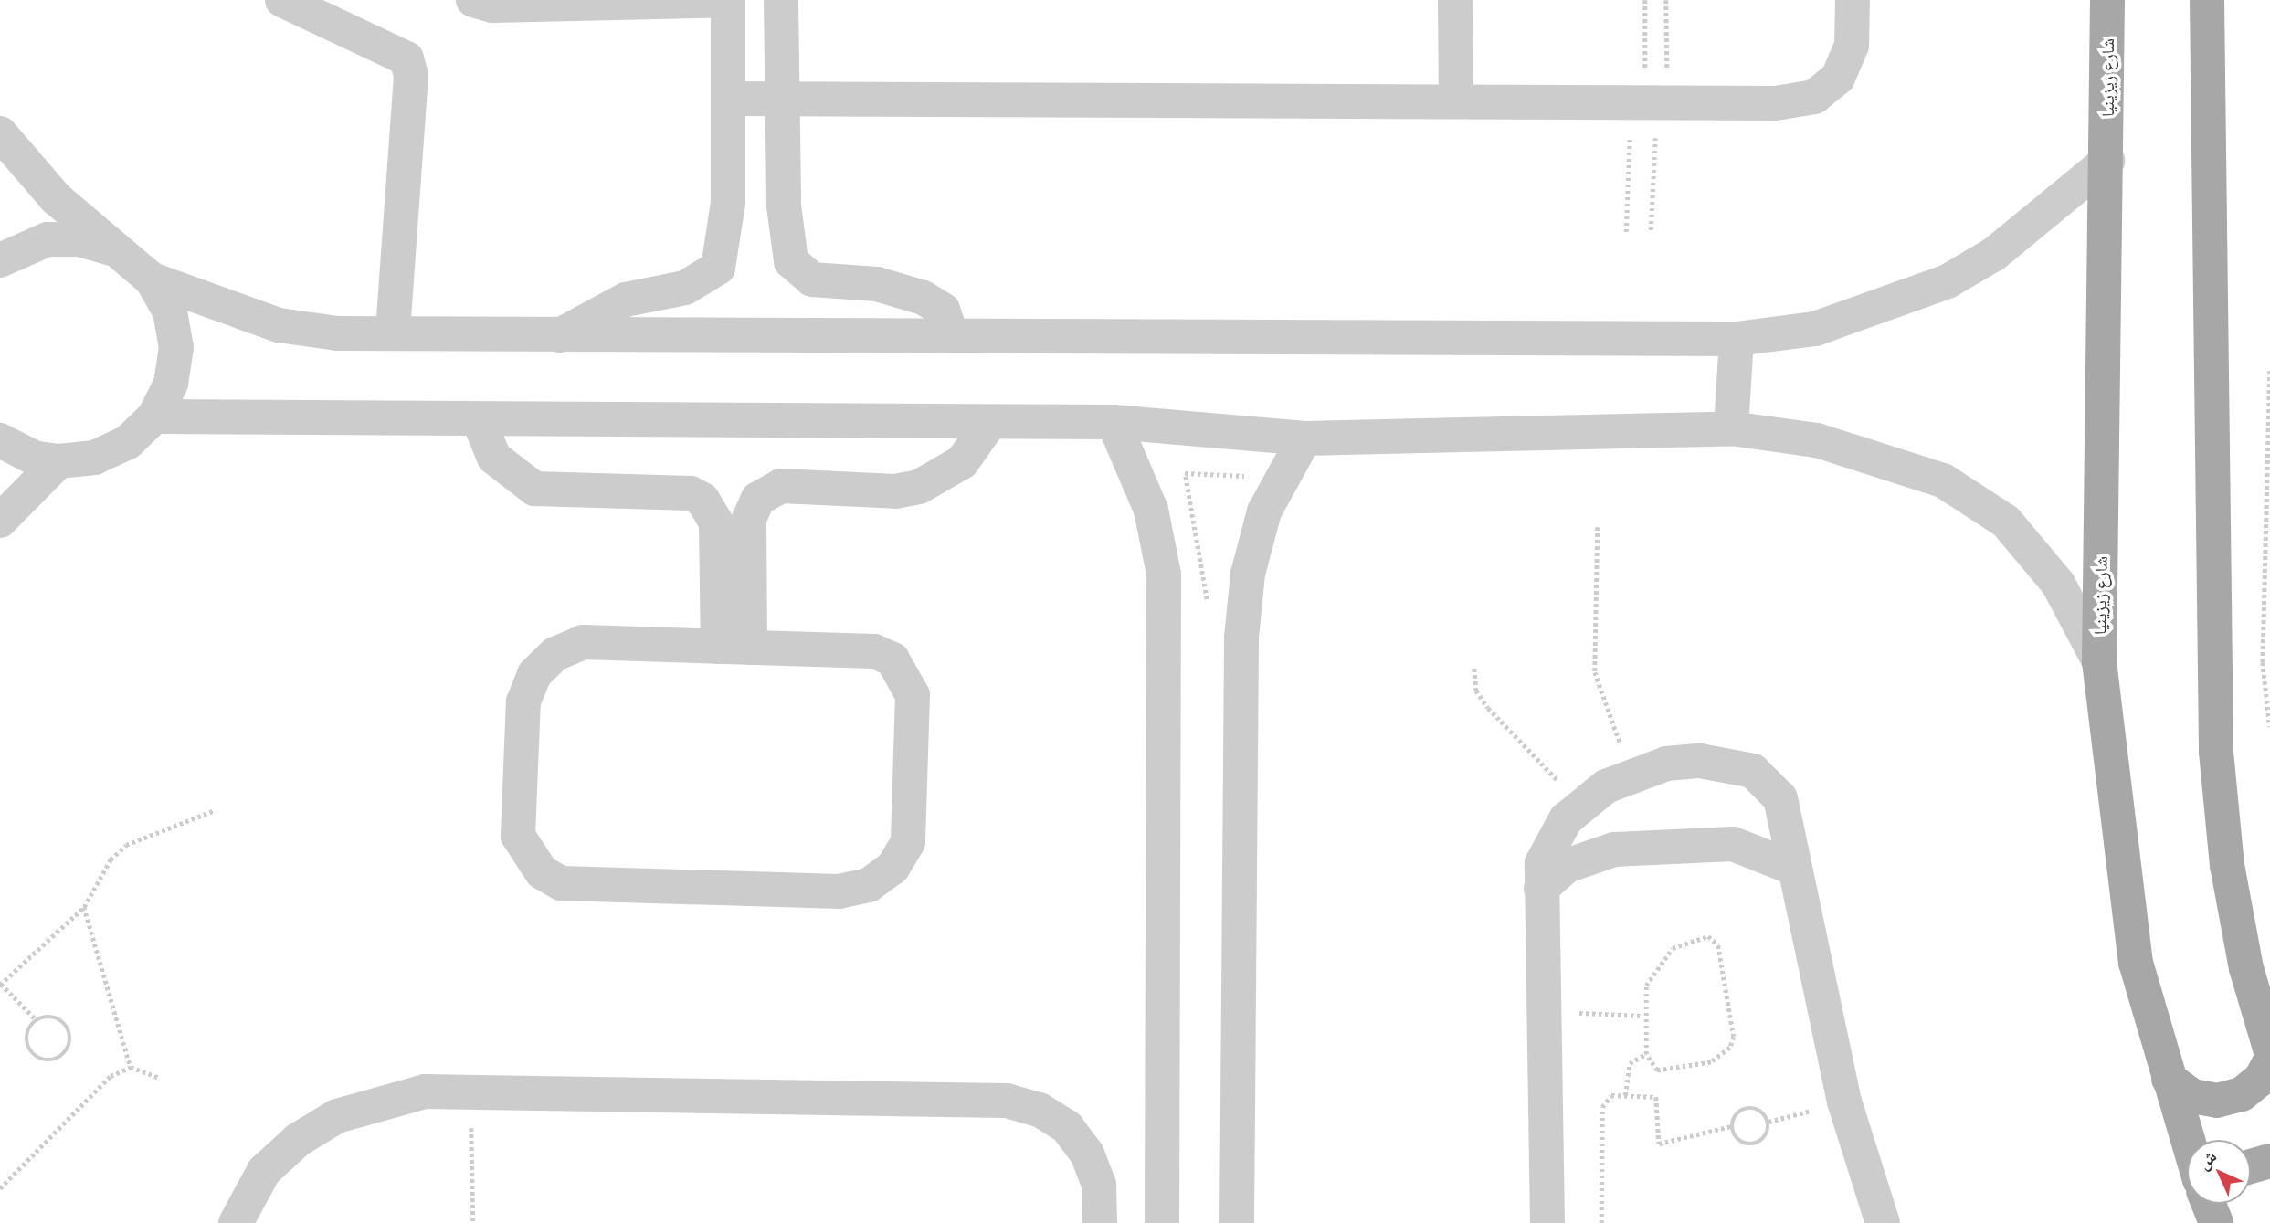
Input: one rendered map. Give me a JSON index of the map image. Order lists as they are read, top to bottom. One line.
{"streets":{"main road":["شارع زيزينيا"]},"north":"top left"}
